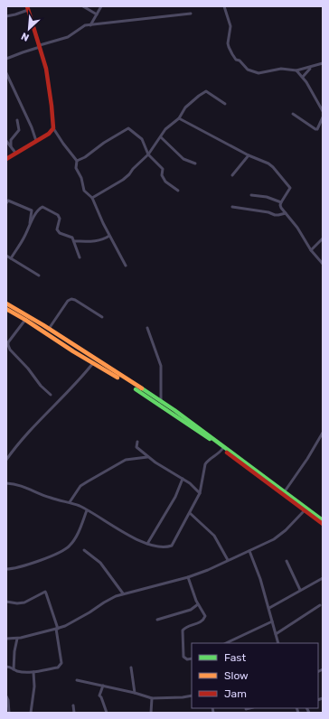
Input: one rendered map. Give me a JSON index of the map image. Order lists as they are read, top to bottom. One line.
{"legend":["Fast","Slow","Jam"],"north":"bottom left"}
